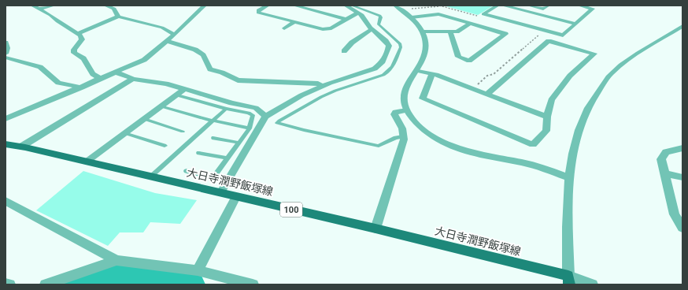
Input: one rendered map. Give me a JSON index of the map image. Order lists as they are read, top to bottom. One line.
{"streets":{"main road":["大日寺潤野飯塚線","100"]}}
